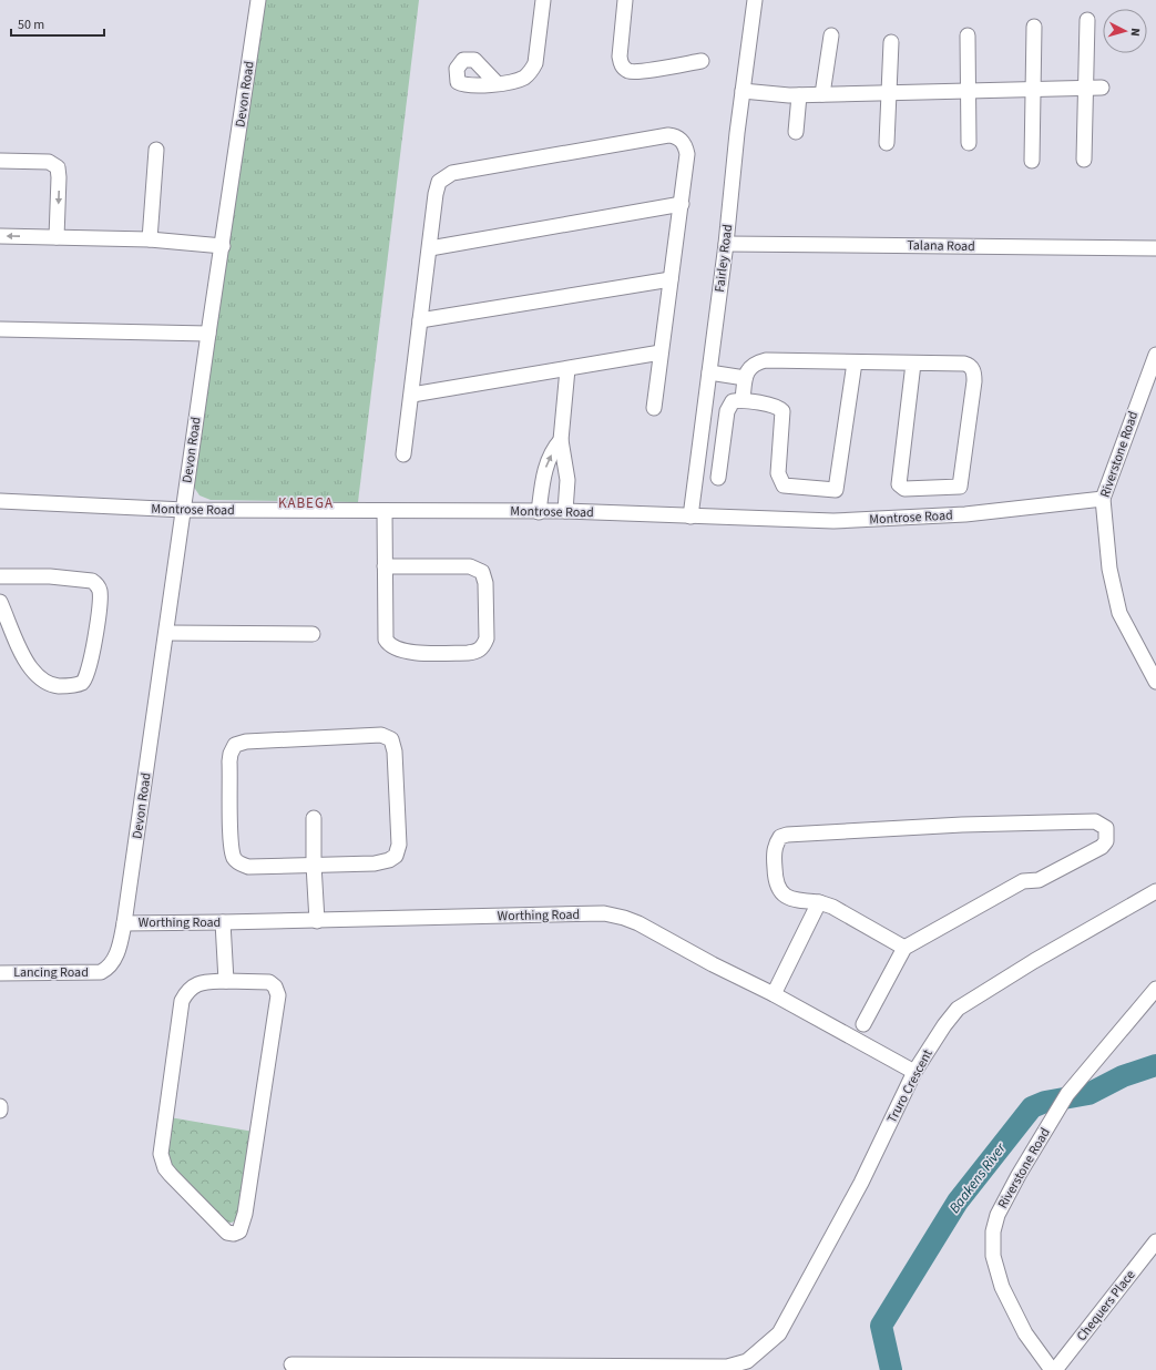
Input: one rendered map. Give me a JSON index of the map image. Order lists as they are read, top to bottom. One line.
{"streets":{"street":["Devon Road","Talana Road","Fairley Road","Riverstone Road","Montrose Road","Worthing Road","Lancing Road","Truro Crescent","Chequers Place"]},"crossings":[["Devon Road","Montrose Road"],["Devon Road","Worthing Road"],["Devon Road","Lancing Road"],["Talana Road","Fairley Road"],["Fairley Road","Montrose Road"],["Riverstone Road","Montrose Road"],["Worthing Road","Truro Crescent"]],"districts":["KABEGA"],"water":["Baakens River"],"scale_bar":"50 m","north":"right"}
